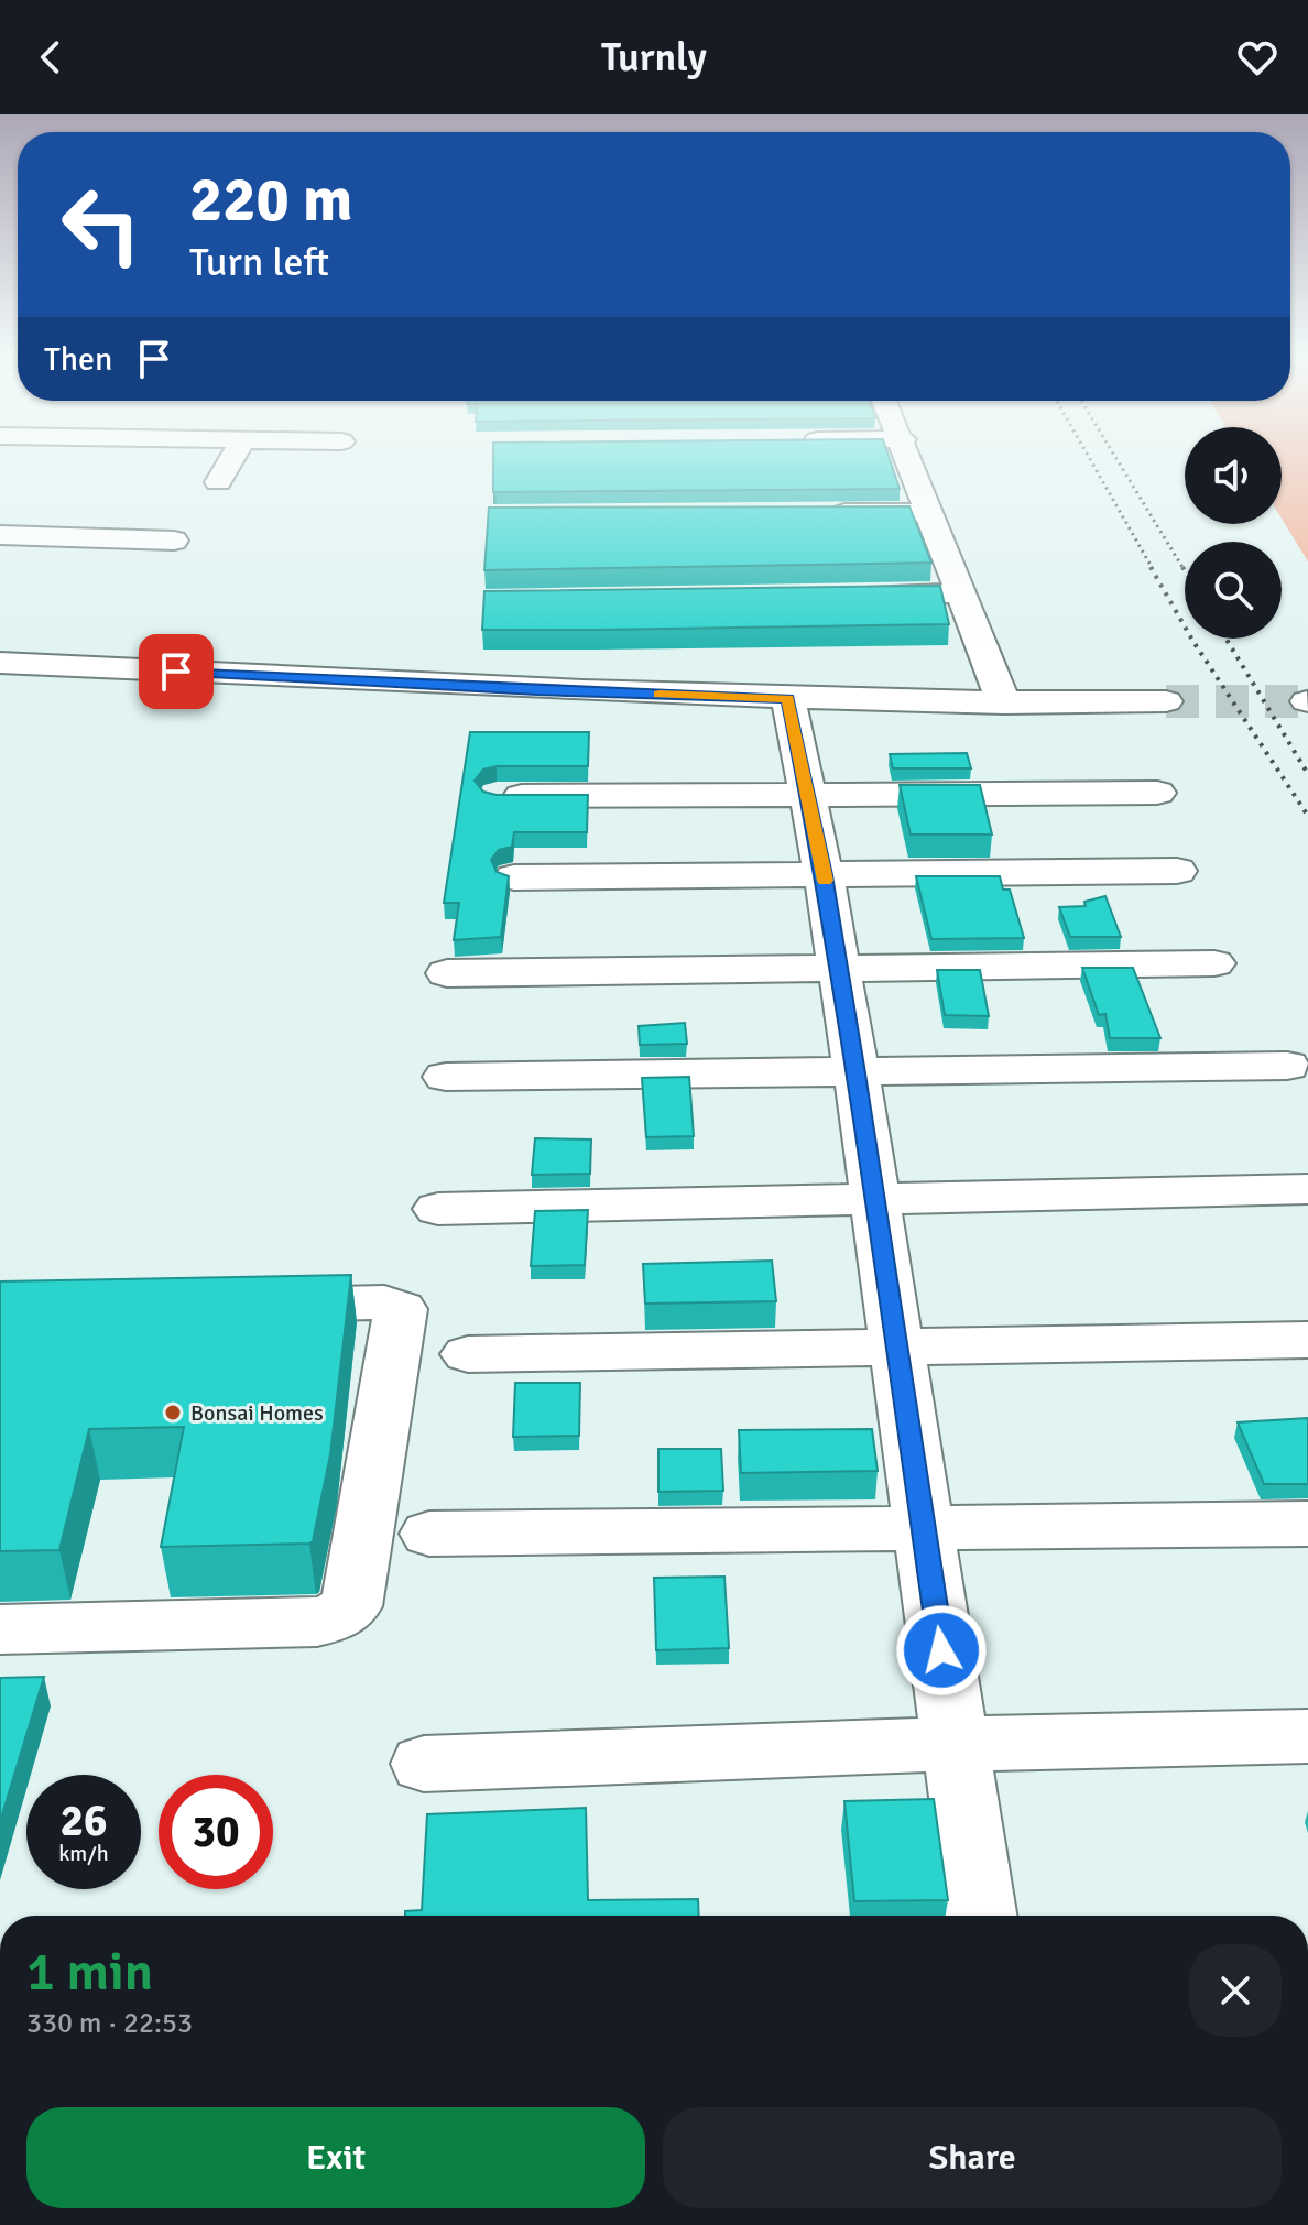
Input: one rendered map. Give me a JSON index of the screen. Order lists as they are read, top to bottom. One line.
{"places":["Bonsai Homes"],"page":{"header":"Turnly","turn":["220 m","Turn left"],"then":"Then","speed":"26 km/h","limit":"30","heading":["1 min","330 m · 22:53"],"buttons":["Exit","Share"]}}
